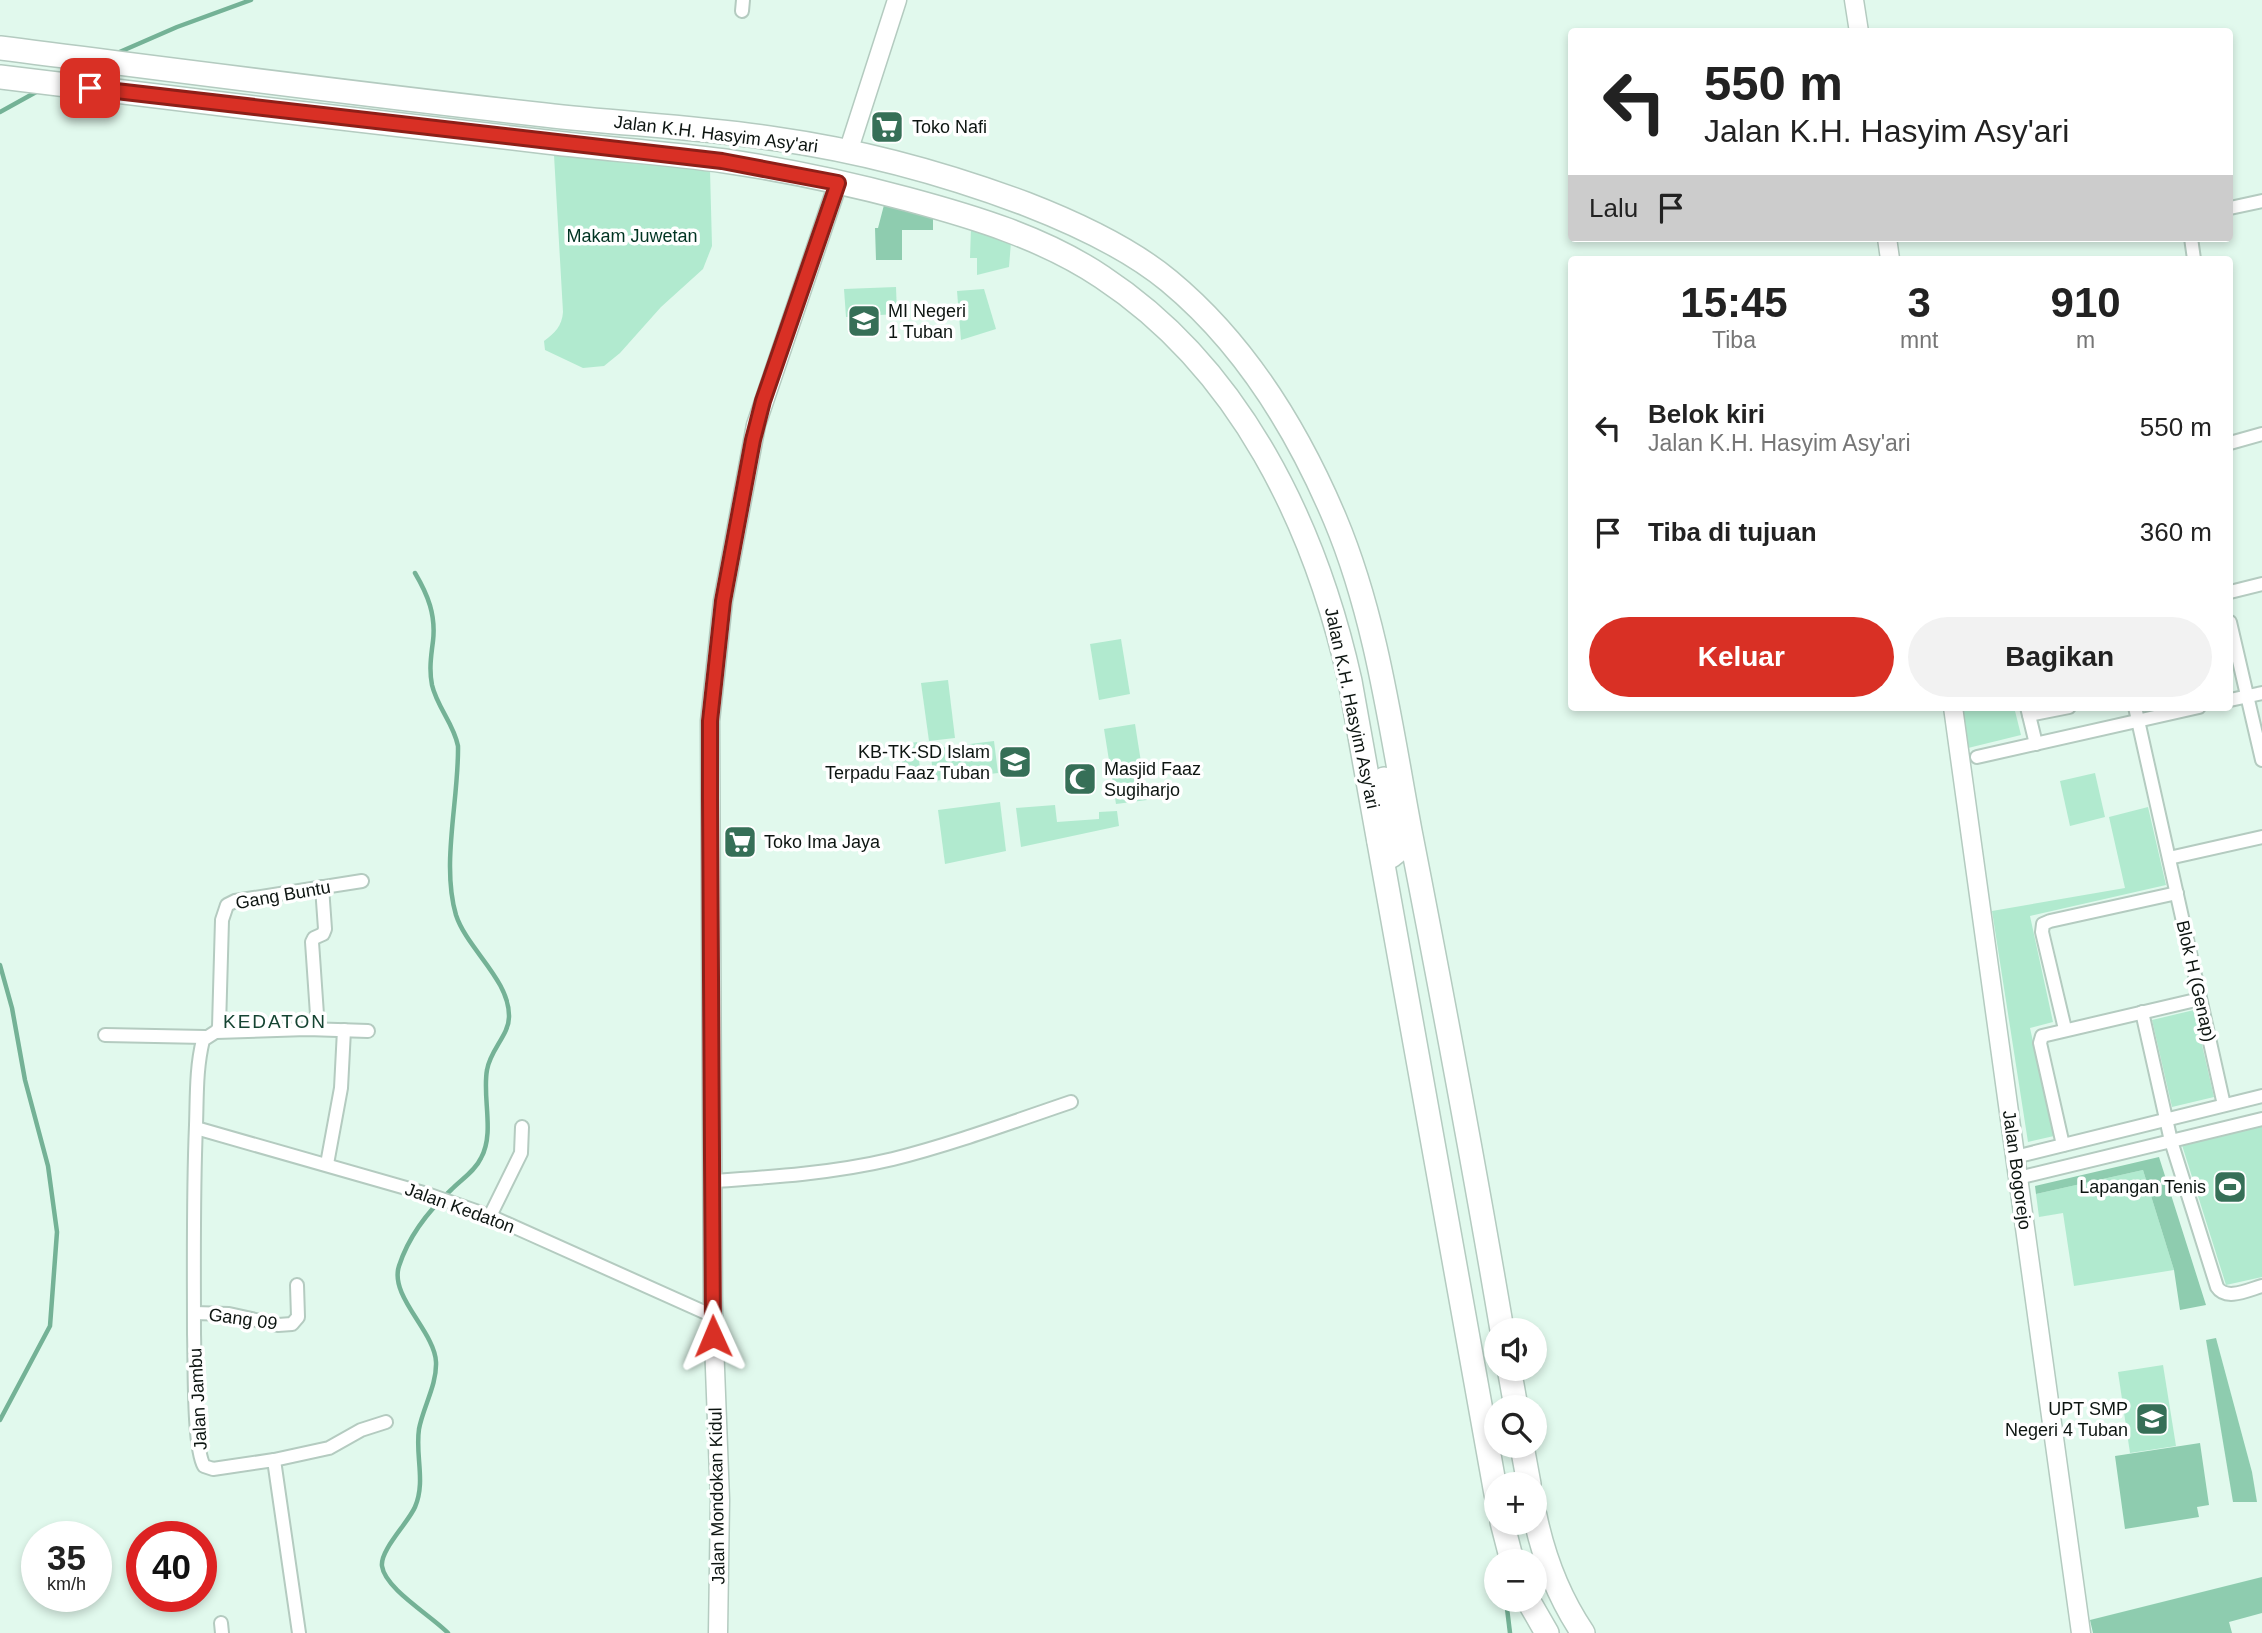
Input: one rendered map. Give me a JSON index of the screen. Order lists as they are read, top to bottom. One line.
{"streets":{"highway":["Jalan K.H. Hasyim Asy'ari"],"street":["Gang Buntu","Blok H (Genap)","Jalan Bogorejo","Jalan Kedaton","Gang 09","Jalan Jambu","Jalan Mondokan Kidul"]},"crossings":[["Jalan K.H. Hasyim Asy'ari","Jalan Mondokan Kidul"],["Gang Buntu","Jalan Kedaton"],["Gang Buntu","Jalan Jambu"],["Jalan Kedaton","Jalan Jambu"],["Jalan Kedaton","Jalan Mondokan Kidul"],["Gang 09","Jalan Jambu"]],"districts":["KEDATON"],"parks":["Makam Juwetan"],"places":{"supermarket":["Toko Nafi","Toko Ima Jaya"],"school or university":["MI Negeri 1 Tuban","KB-TK-SD Islam Terpadu Faaz Tuban","UPT SMP Negeri 4 Tuban"],"mosque":["Masjid Faaz Sugiharjo"],"sports":["Lapangan Tenis"]},"page":{"turn":["550 m","Jalan K.H. Hasyim Asy'ari"],"then":"Lalu","eta":["15:45","Tiba","3","mnt","910","m"],"list":[{"name":"Belok kiri","note":"Jalan K.H. Hasyim Asy'ari","value":"550 m"},{"name":"Tiba di tujuan","value":"360 m"}],"buttons":["Keluar","Bagikan"],"map_buttons":["+","−"],"speed":"35 km/h","limit":"40"}}
